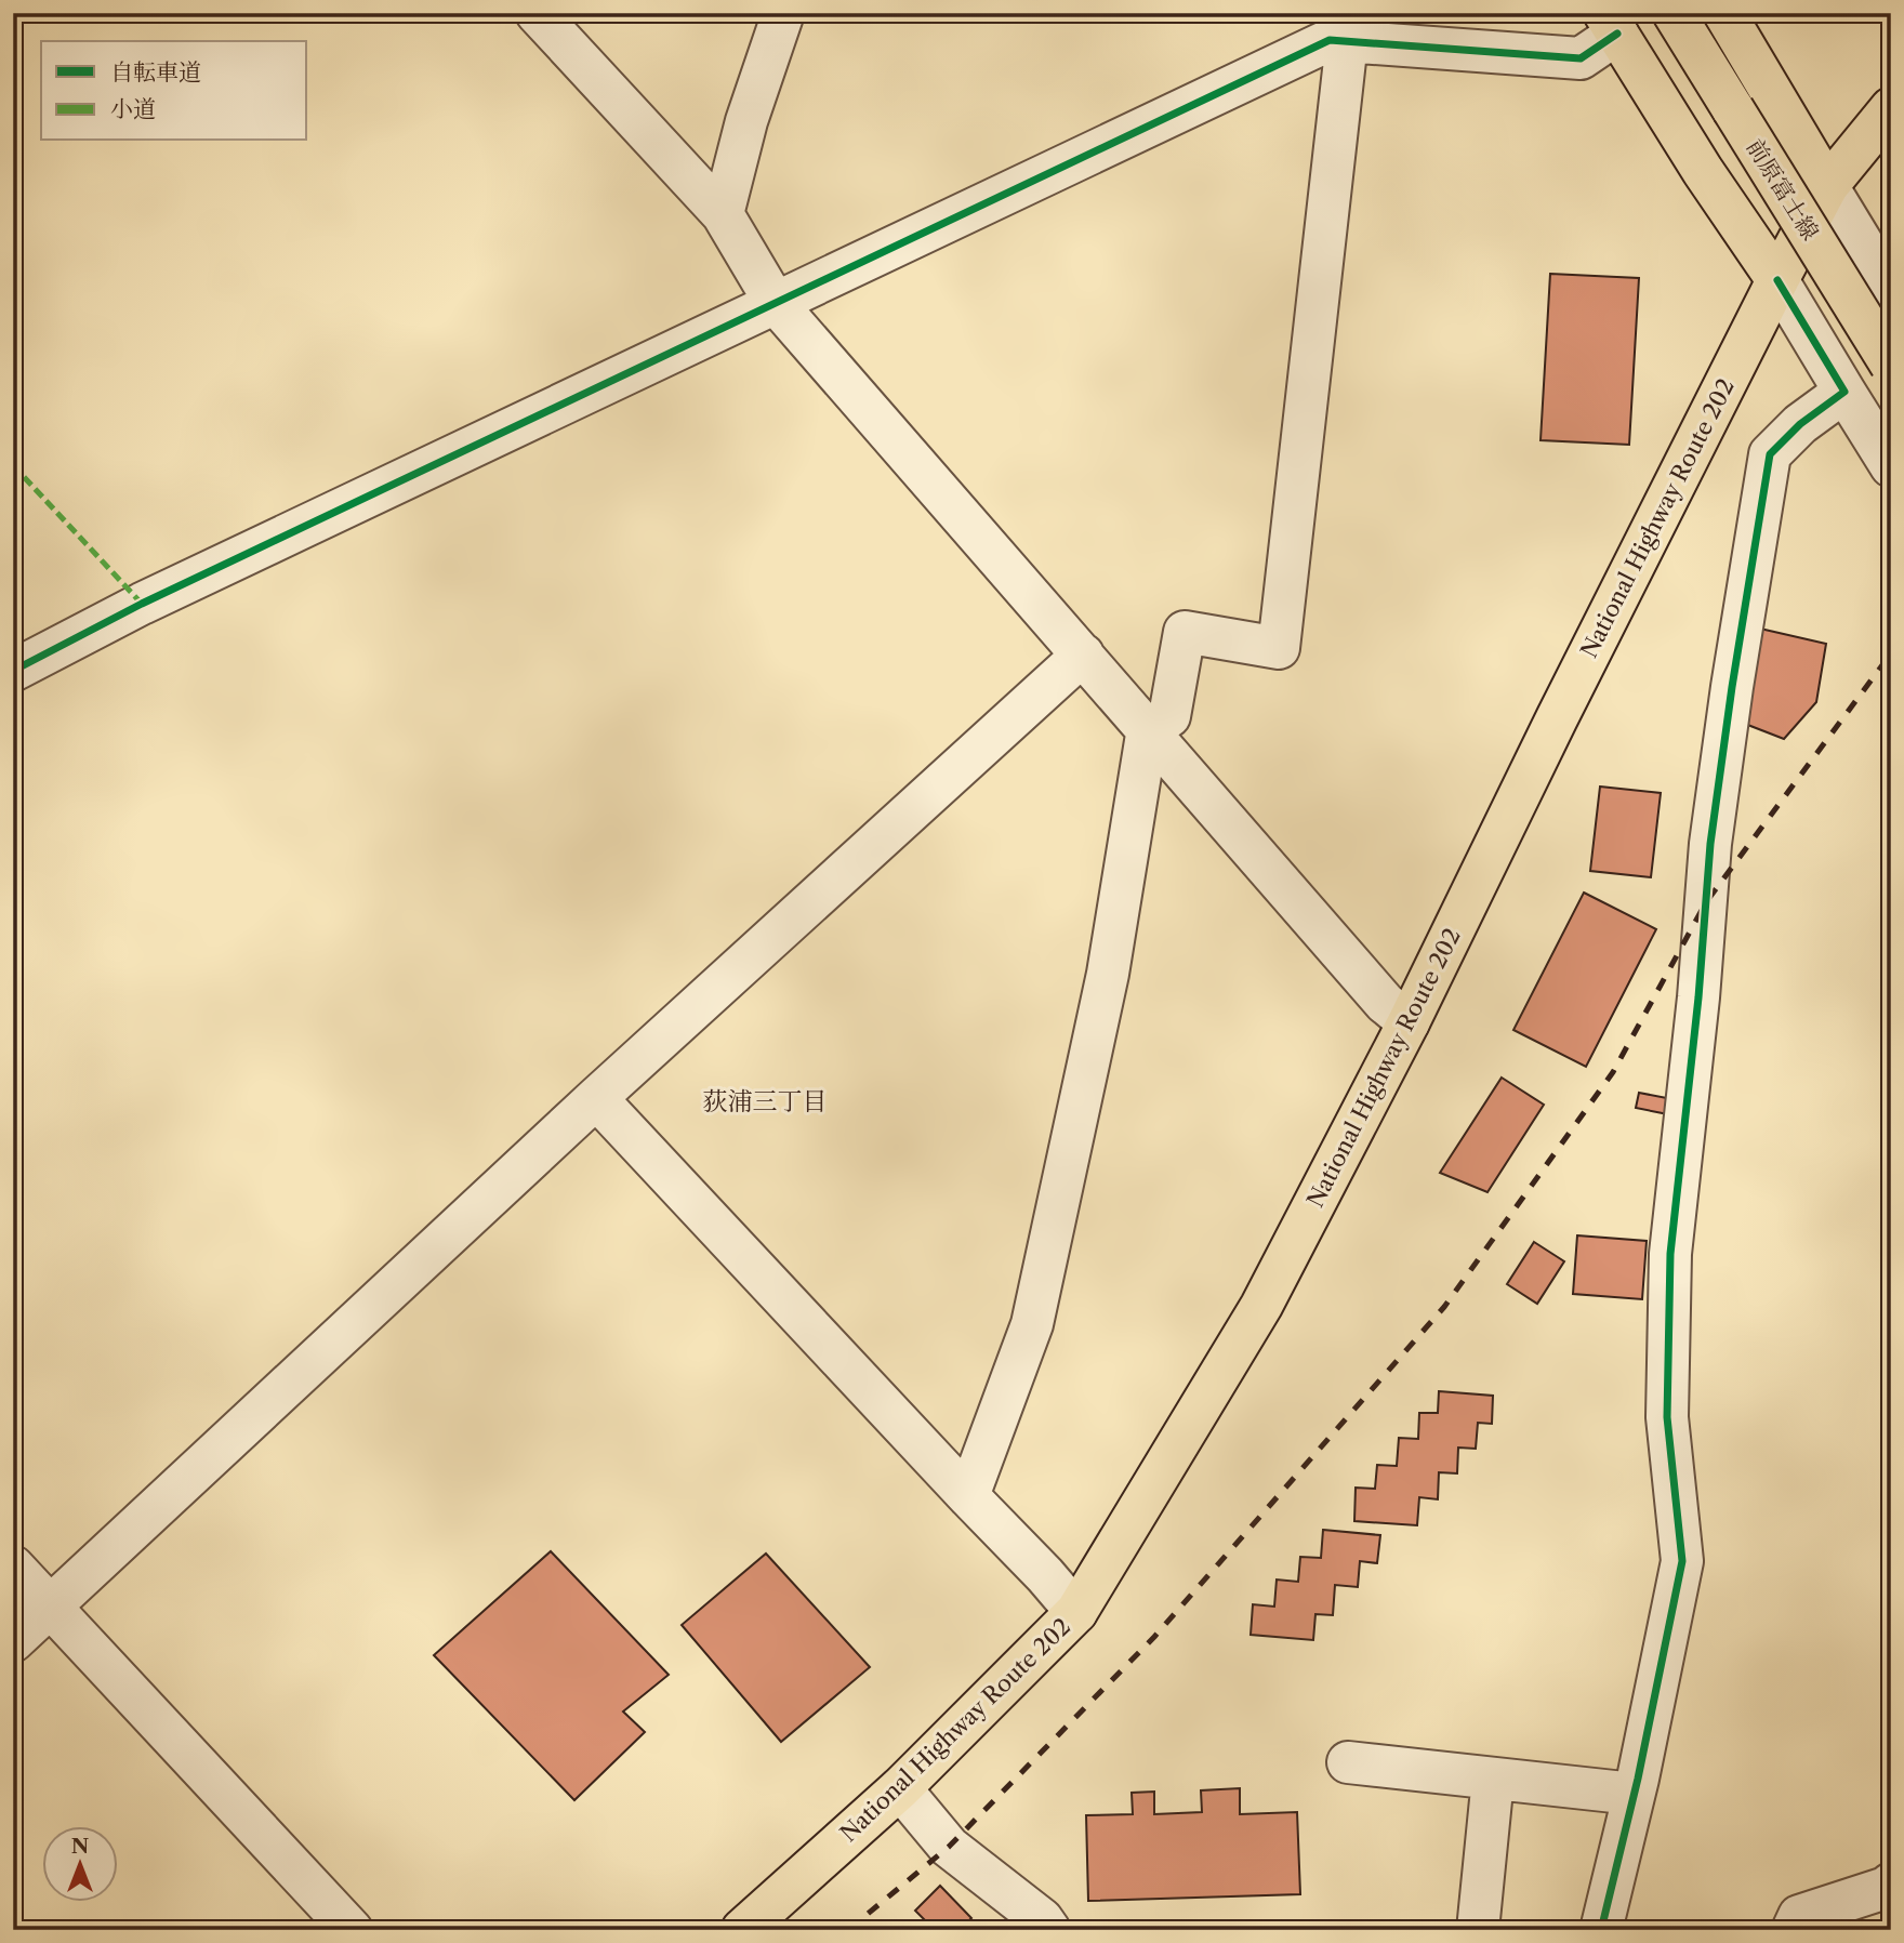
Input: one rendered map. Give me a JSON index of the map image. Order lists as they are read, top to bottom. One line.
{"streets":{"main road":["前原富士線","National Highway Route 202"]},"districts":["荻浦三丁目"],"legend":["自転車道","小道"],"north":"top"}
